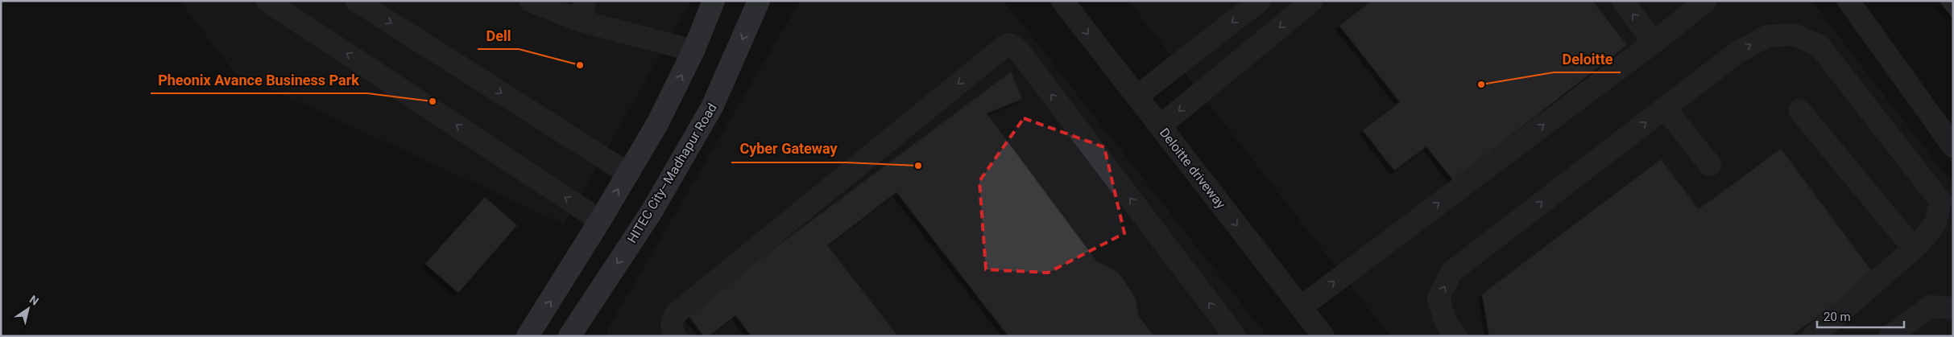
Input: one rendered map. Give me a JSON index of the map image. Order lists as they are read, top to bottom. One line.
{"streets":{"main road":["HITEC City–Madhapur Road"],"street":["Deloitte driveway"]},"one_way":["Deloitte driveway"],"places":["Dell","Deloitte","Pheonix Avance Business Park","Cyber Gateway"],"scale_bar":"20 m","north":"top right"}
